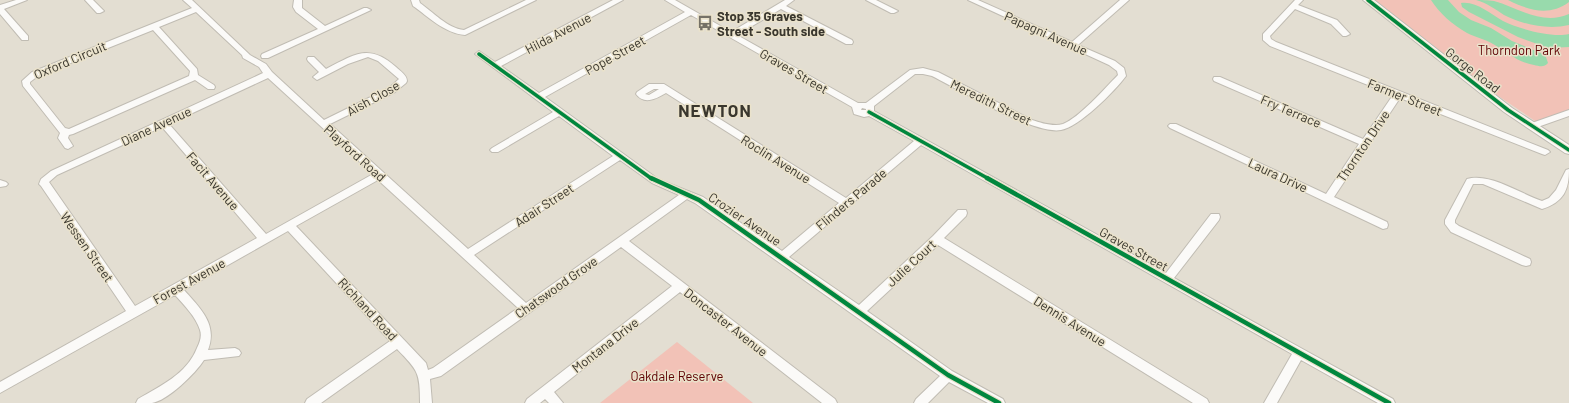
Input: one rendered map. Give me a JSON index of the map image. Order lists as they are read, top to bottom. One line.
{"streets":{"main road":["Gorge Road"],"street":["Hilda Avenue","Papagni Avenue","Pope Street","Oxford Circuit","Graves Street","Farmer Street","Aish Close","Meredith Street","Fry Terrace","Diane Avenue","Thornton Drive","Playford Road","Roclin Avenue","Laura Drive","Facit Avenue","Flinders Parade","Adair Street","Crozier Avenue","Wessen Street","Julie Court","Forest Avenue","Chatswood Grove","Richland Road","Dennis Avenue","Doncaster Avenue","Montana Drive"]},"crossings":[["Hilda Avenue","Crozier Avenue"],["Papagni Avenue","Meredith Street"],["Pope Street","Graves Street"],["Pope Street","Crozier Avenue"],["Oxford Circuit","Playford Road"],["Graves Street","Meredith Street"],["Graves Street","Flinders Parade"],["Farmer Street","Thornton Drive"],["Aish Close","Playford Road"],["Fry Terrace","Thornton Drive"],["Diane Avenue","Playford Road"],["Diane Avenue","Facit Avenue"],["Diane Avenue","Wessen Street"],["Thornton Drive","Laura Drive"],["Playford Road","Adair Street"],["Playford Road","Forest Avenue"],["Playford Road","Chatswood Grove"],["Roclin Avenue","Flinders Parade"],["Facit Avenue","Forest Avenue"],["Flinders Parade","Crozier Avenue"],["Adair Street","Crozier Avenue"],["Crozier Avenue","Julie Court"],["Crozier Avenue","Chatswood Grove"],["Wessen Street","Forest Avenue"],["Julie Court","Dennis Avenue"],["Forest Avenue","Richland Road"],["Chatswood Grove","Richland Road"],["Chatswood Grove","Doncaster Avenue"],["Doncaster Avenue","Montana Drive"]],"districts":["NEWTON"],"parks":["Thorndon Park","Oakdale Reserve"],"places":{"bus stop":["Stop 35 Graves Street - South side"]}}
